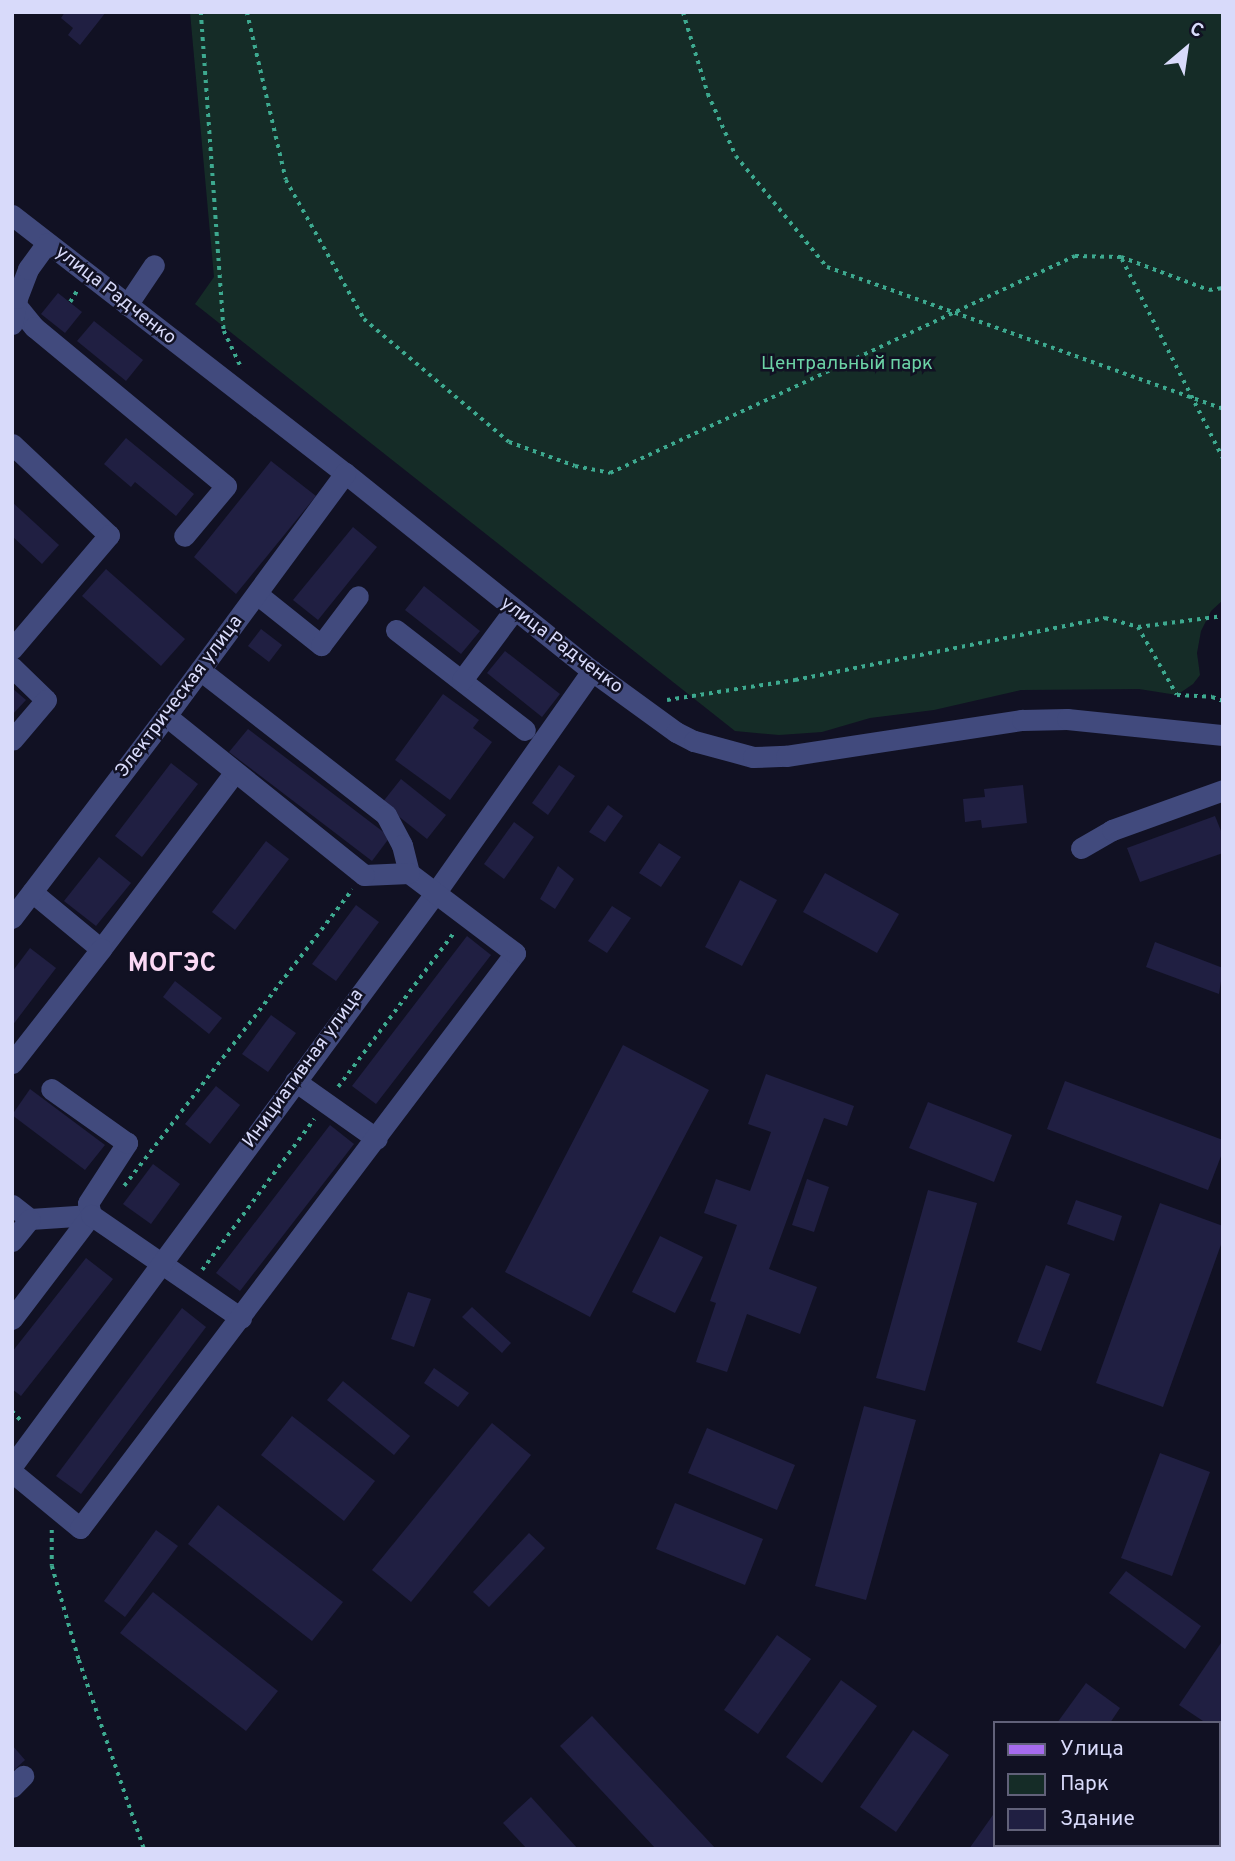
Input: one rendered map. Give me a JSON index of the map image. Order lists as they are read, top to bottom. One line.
{"streets":{"street":["улица Радченко","Электрическая улица","Инициативная улица"]},"crossings":[["улица Радченко","Электрическая улица"],["улица Радченко","Инициативная улица"]],"districts":["МОГЭС"],"parks":["Центральный парк"],"legend":["Улица","Парк","Здание"],"north":"top right"}
